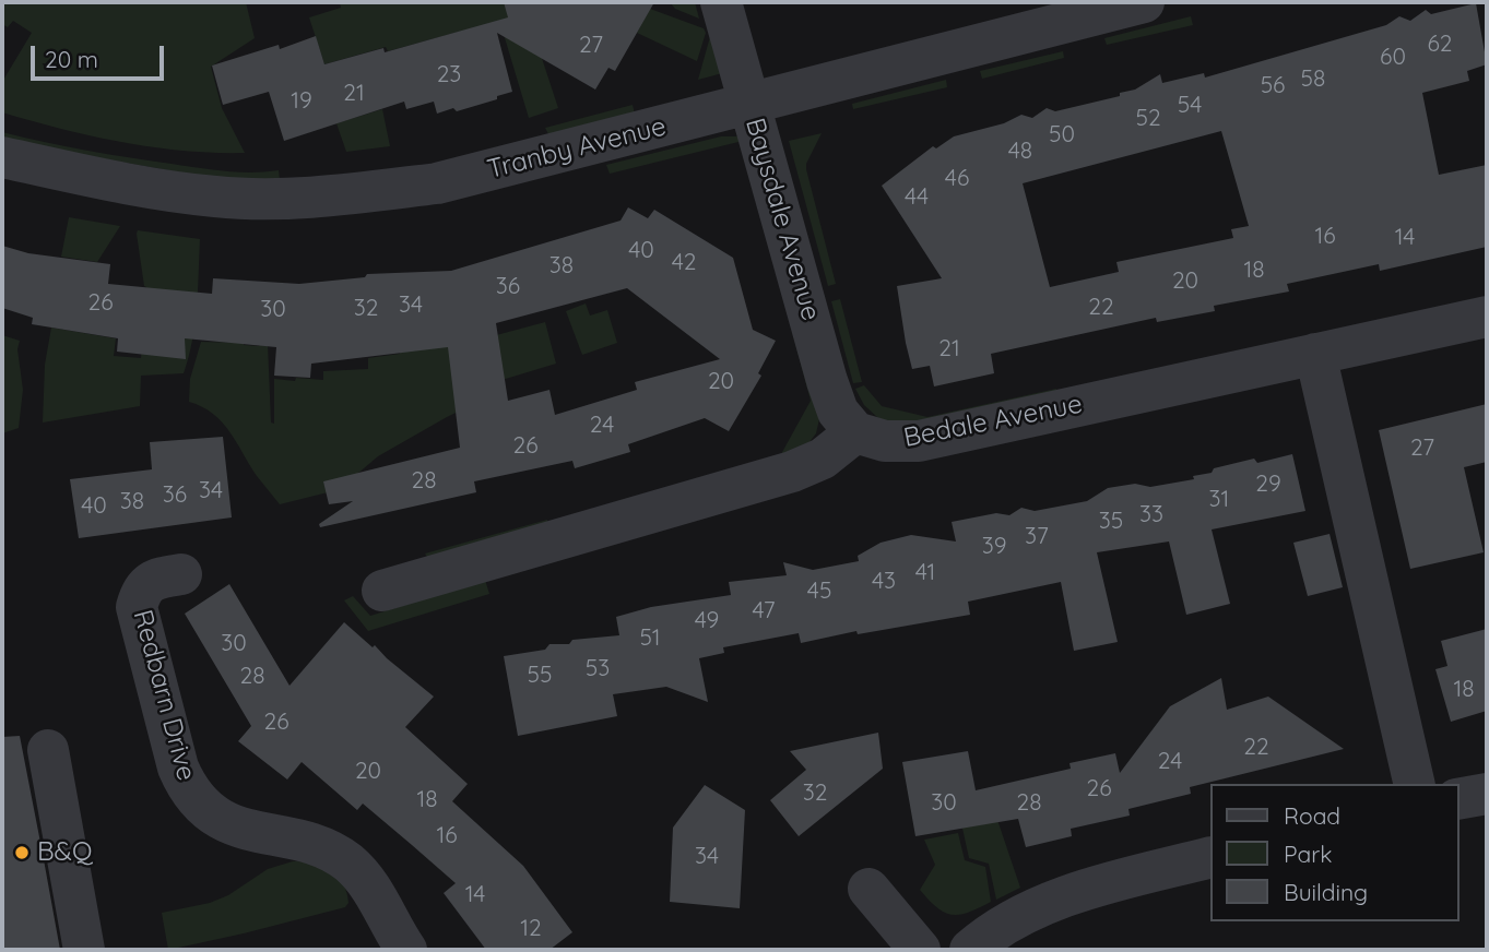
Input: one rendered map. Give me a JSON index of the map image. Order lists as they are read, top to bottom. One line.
{"streets":{"street":["Tranby Avenue","Baysdale Avenue","Bedale Avenue","Redbarn Drive"]},"crossings":[["Tranby Avenue","Baysdale Avenue"],["Baysdale Avenue","Bedale Avenue"]],"places":["B&Q"],"house_numbers":["62","27","60","23","58","56","21","19","54","52","50","48","46","44","16","14","40","42","38","18","20","36","26","34","22","32","30","21","20","24","26","27","28","29","34","36","31","38","40","33","35","37","39","41","43","45","47","49","51","30","53","55","28","18","26","22","24","20","26","32","18","30","28","16","34","14","12"],"legend":["Road","Park","Building"],"scale_bar":"20 m"}
